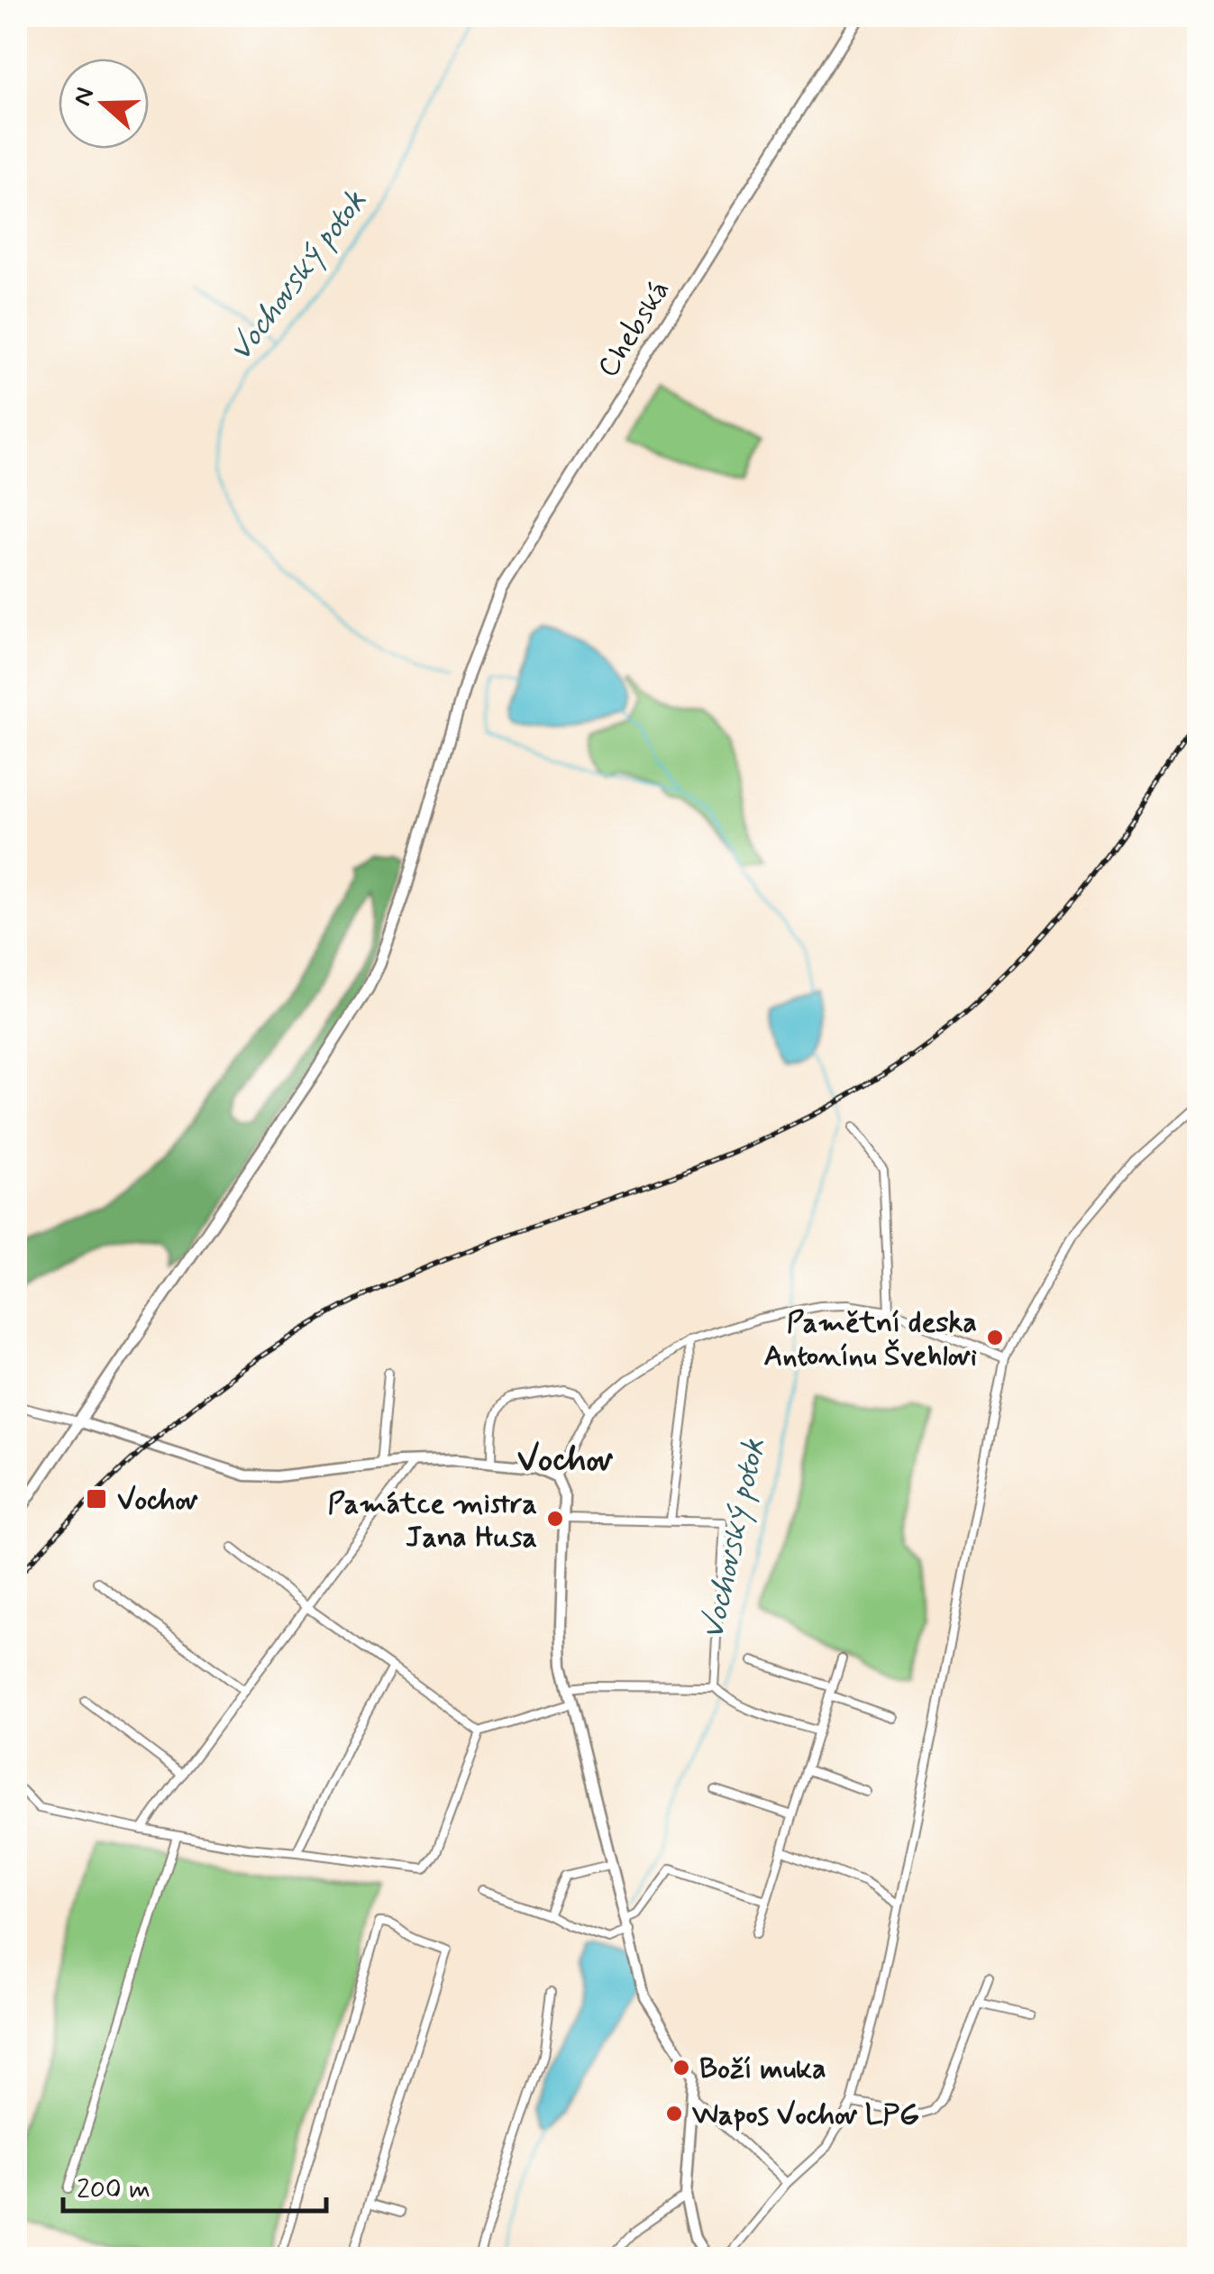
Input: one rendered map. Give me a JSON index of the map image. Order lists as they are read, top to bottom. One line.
{"streets":{"main road":["Chebská"]},"districts":["Vochov"],"water":["Vochovský potok"],"places":{"other":["Pamětní deska Antonínu Švehlovi","Památce mistra Jana Husa","Boží muka","Wapos Vochov LPG"],"transit":["Vochov"]},"scale_bar":"200 m","north":"left"}
